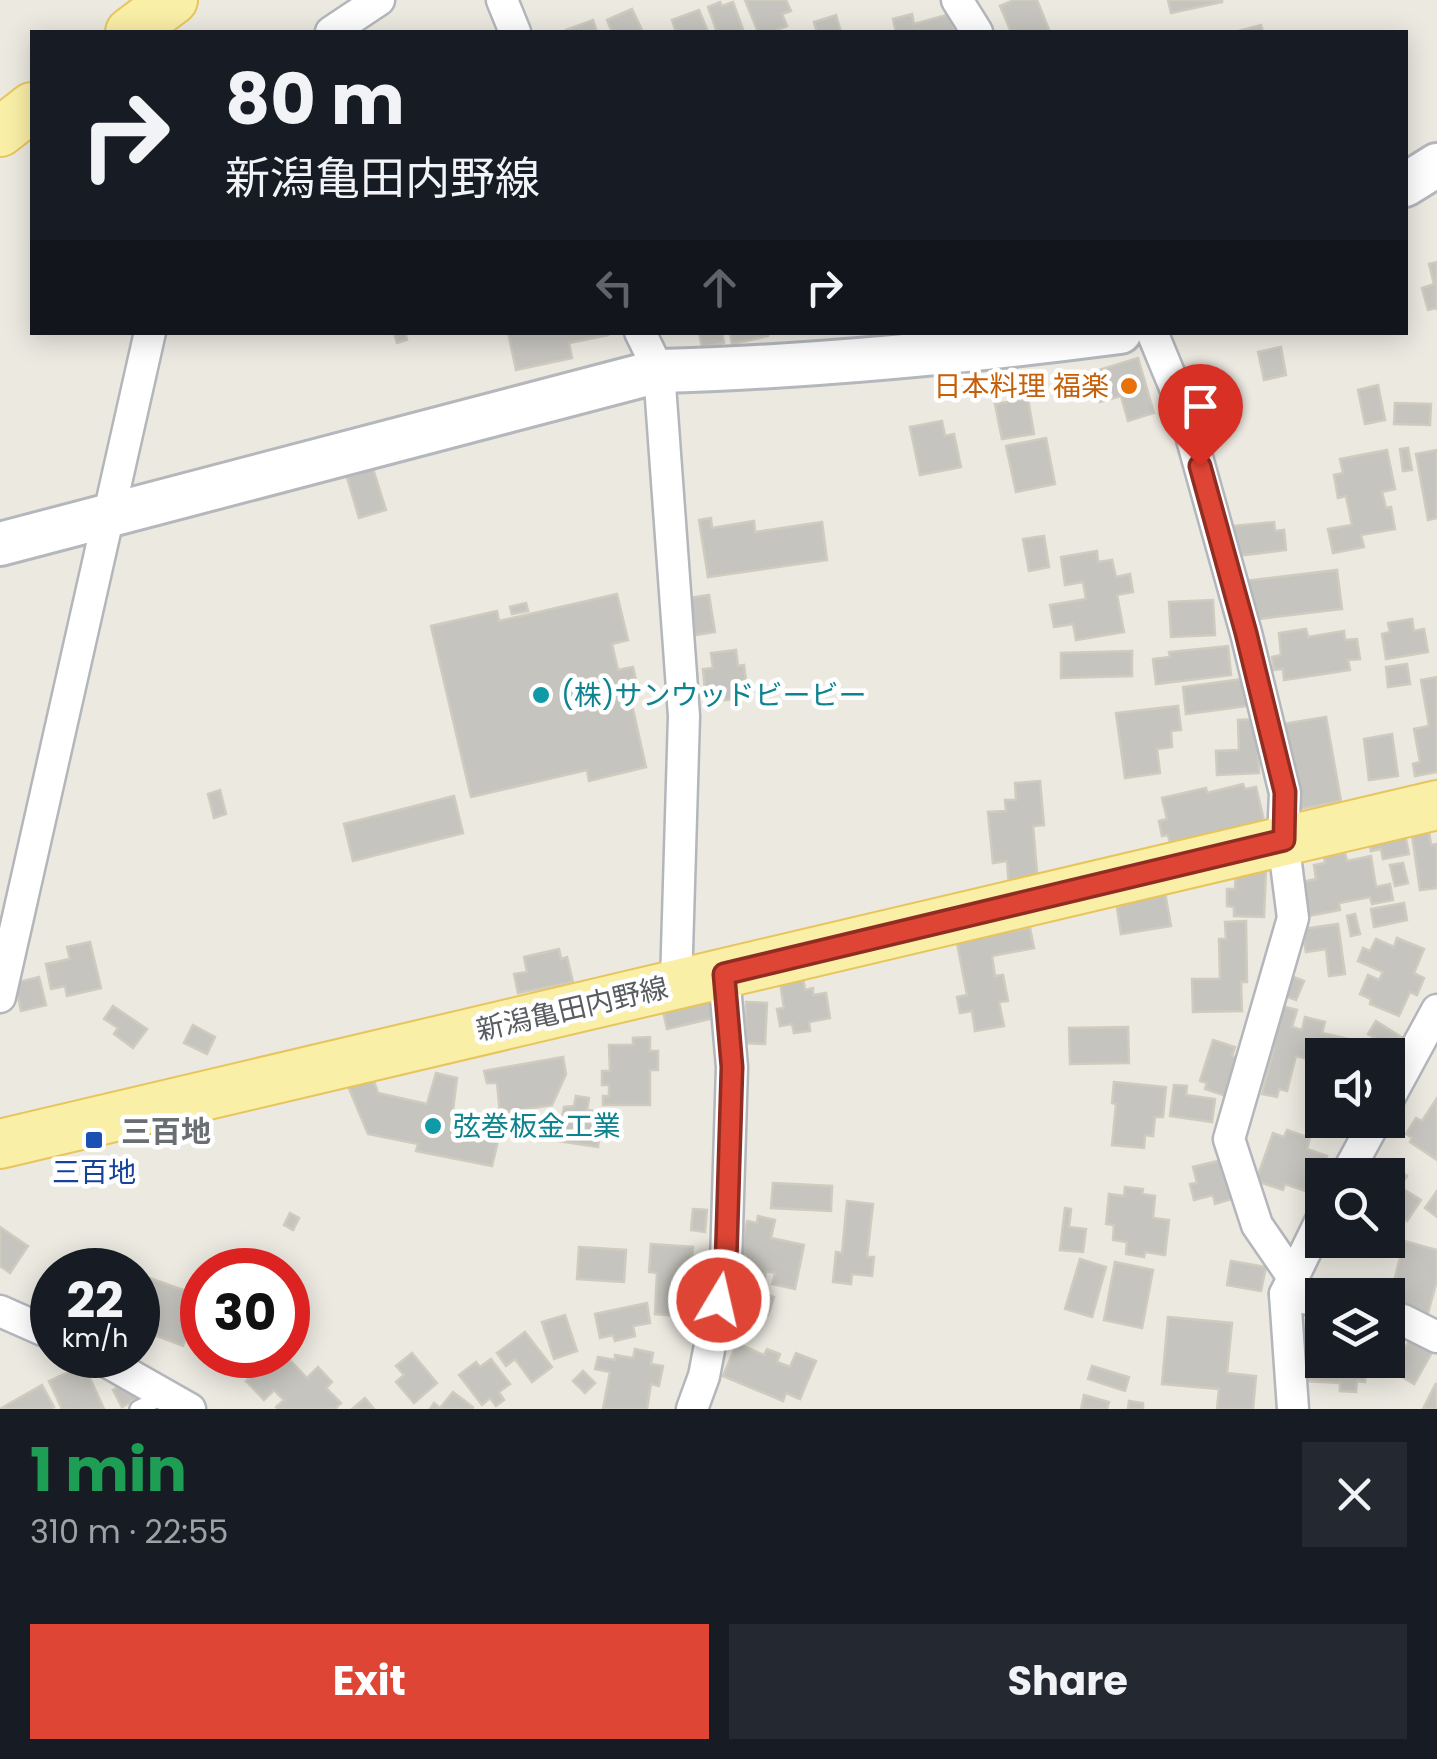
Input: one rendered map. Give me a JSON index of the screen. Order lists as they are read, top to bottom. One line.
{"streets":{"main road":["新潟亀田内野線"]},"districts":["三百地"],"places":{"other":["日本料理 福楽","(株)サンウッドビービー","弦巻板金工業"],"transit":["三百地"]},"page":{"turn":["80 m","新潟亀田内野線"],"speed":"22 km/h","limit":"30","heading":["1 min","310 m · 22:55"],"buttons":["Exit","Share"]}}
